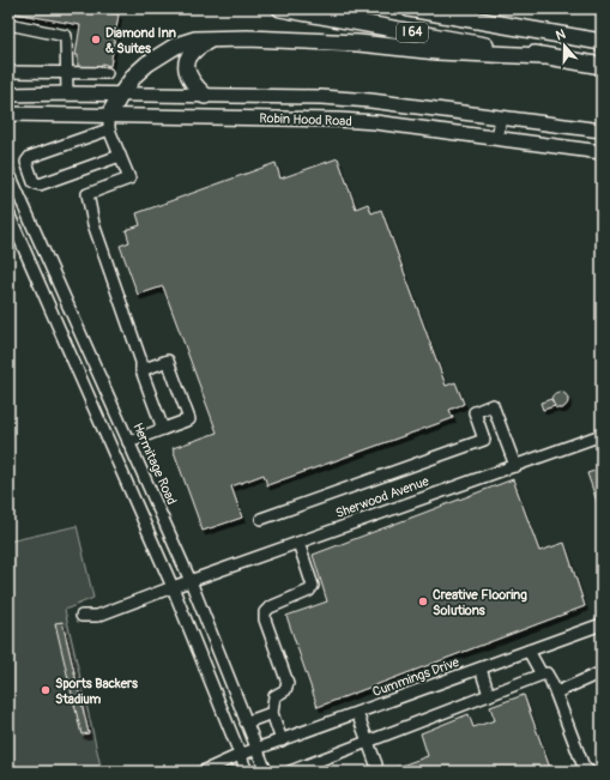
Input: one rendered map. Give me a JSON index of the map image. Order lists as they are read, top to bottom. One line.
{"streets":{"highway":["I 64"],"main road":["Robin Hood Road"],"street":["Hermitage Road","Sherwood Avenue","Cummings Drive"]},"crossings":[["Hermitage Road","Sherwood Avenue"],["Hermitage Road","Cummings Drive"]],"places":["Diamond Inn & Suites","Creative Flooring Solutions","Sports Backers Stadium"],"north":"top"}
